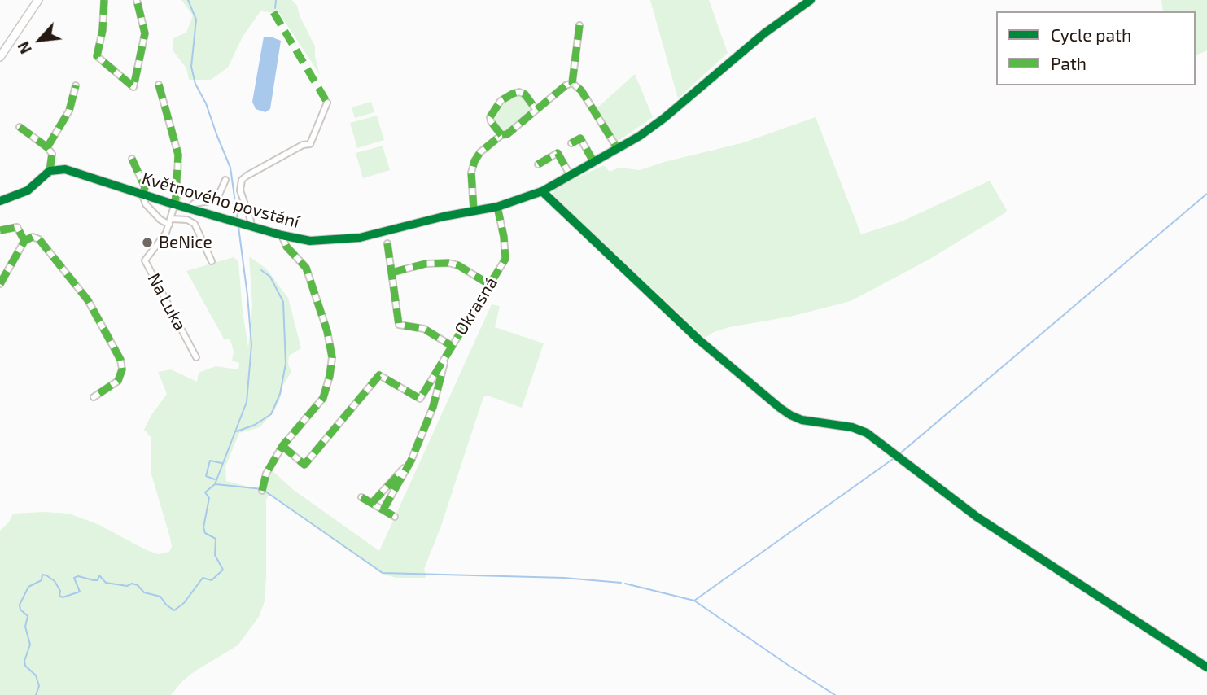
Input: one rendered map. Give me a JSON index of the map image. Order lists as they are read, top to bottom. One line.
{"streets":{"street":["Květnového povstání","Na Luka","Okrasná"]},"crossings":[["Květnového povstání","Na Luka"],["Květnového povstání","Okrasná"]],"places":["BeNice"],"legend":["Cycle path","Path"],"north":"bottom left"}
